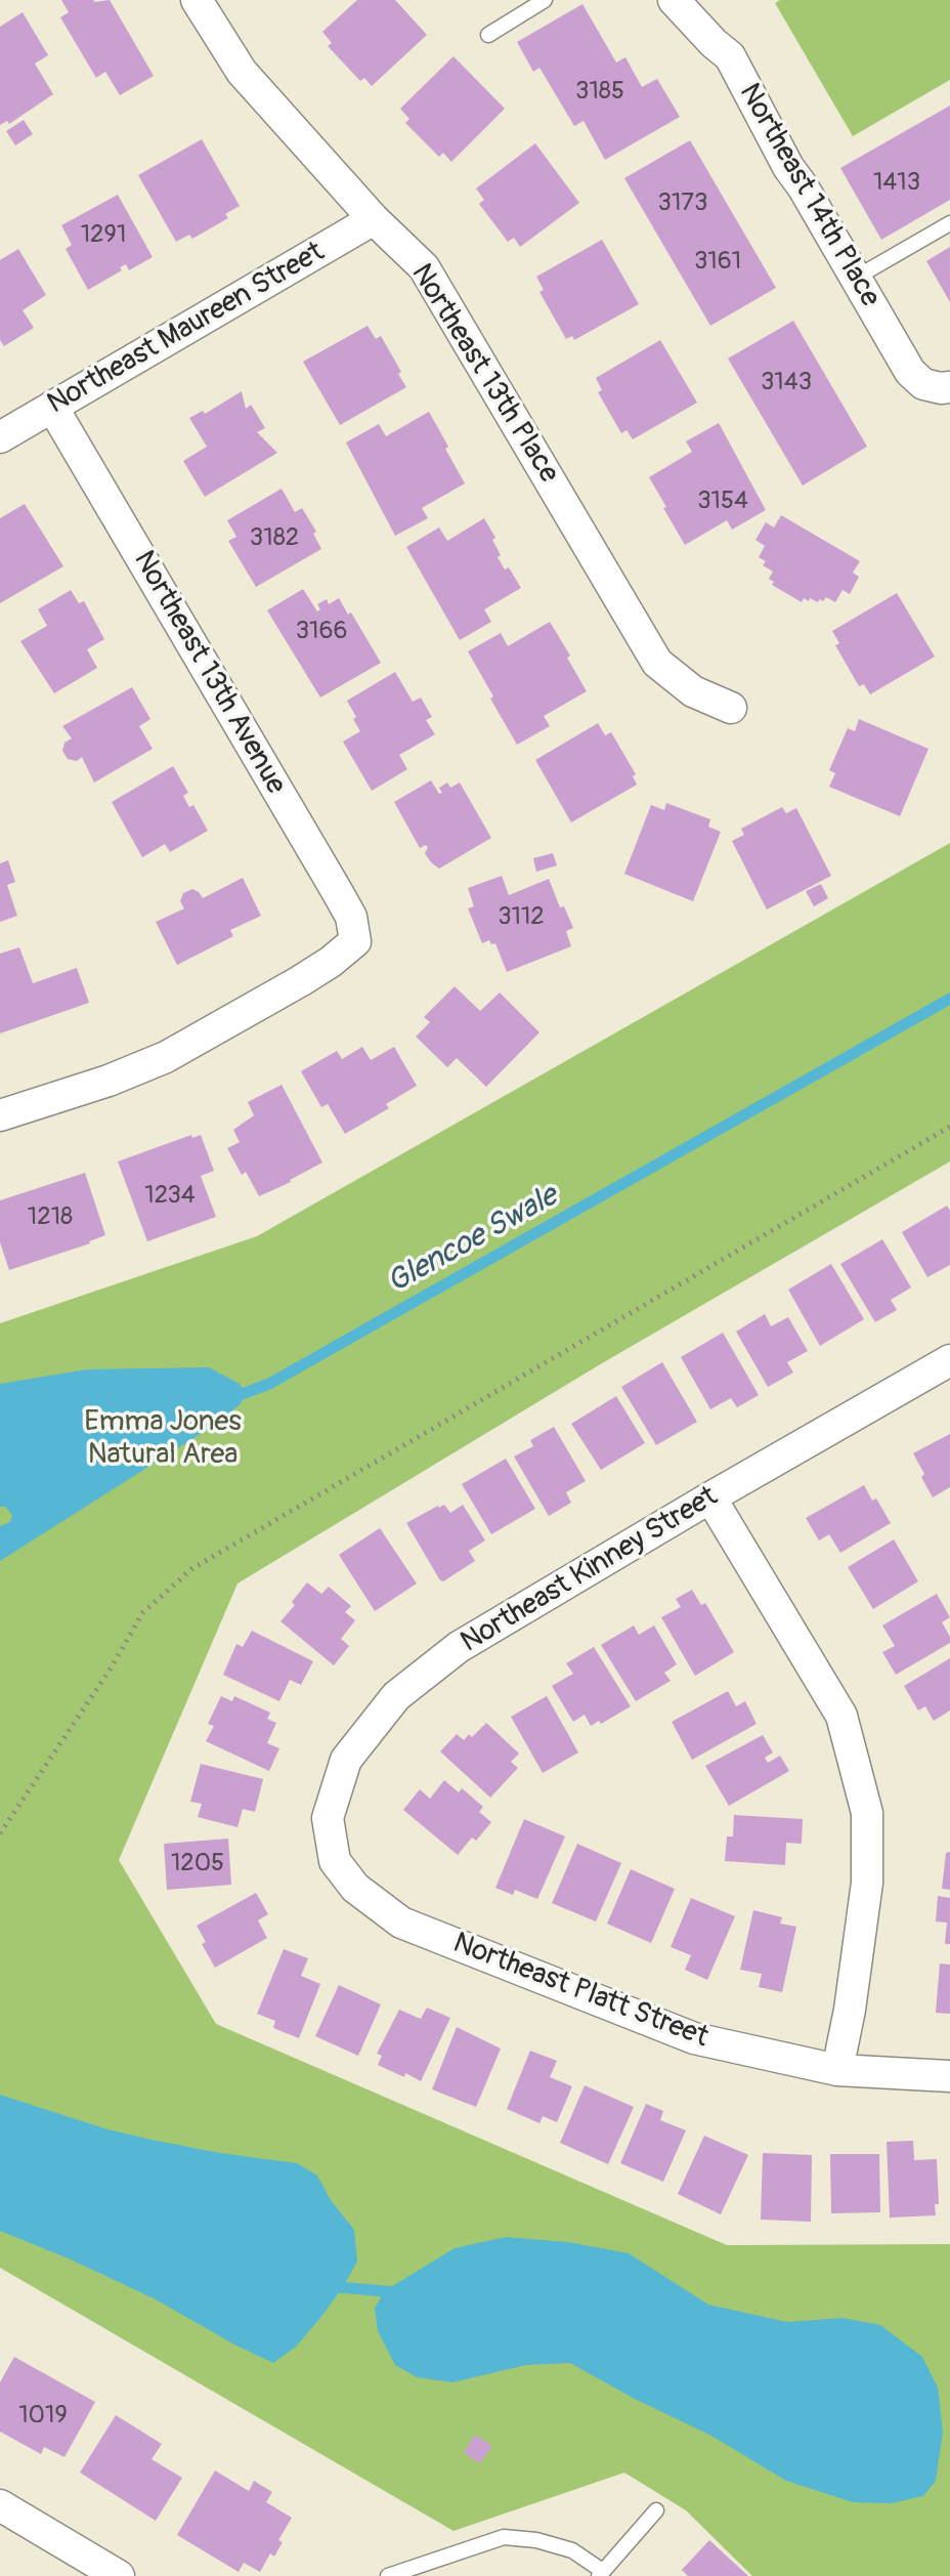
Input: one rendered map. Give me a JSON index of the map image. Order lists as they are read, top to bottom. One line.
{"streets":{"street":["Northeast 14th Place","Northeast Maureen Street","Northeast 13th Place","Northeast 13th Avenue","Northeast Kinney Street","Northeast Platt Street"]},"crossings":[["Northeast Maureen Street","Northeast 13th Place"],["Northeast Maureen Street","Northeast 13th Avenue"],["Northeast Kinney Street","Northeast Platt Street"]],"water":["Glencoe Swale"],"parks":["Emma Jones Natural Area"],"house_numbers":["3185","1413","3173","1291","3161","3143","3154","3182","3166","3112","1234","1218","1205","1019"]}
